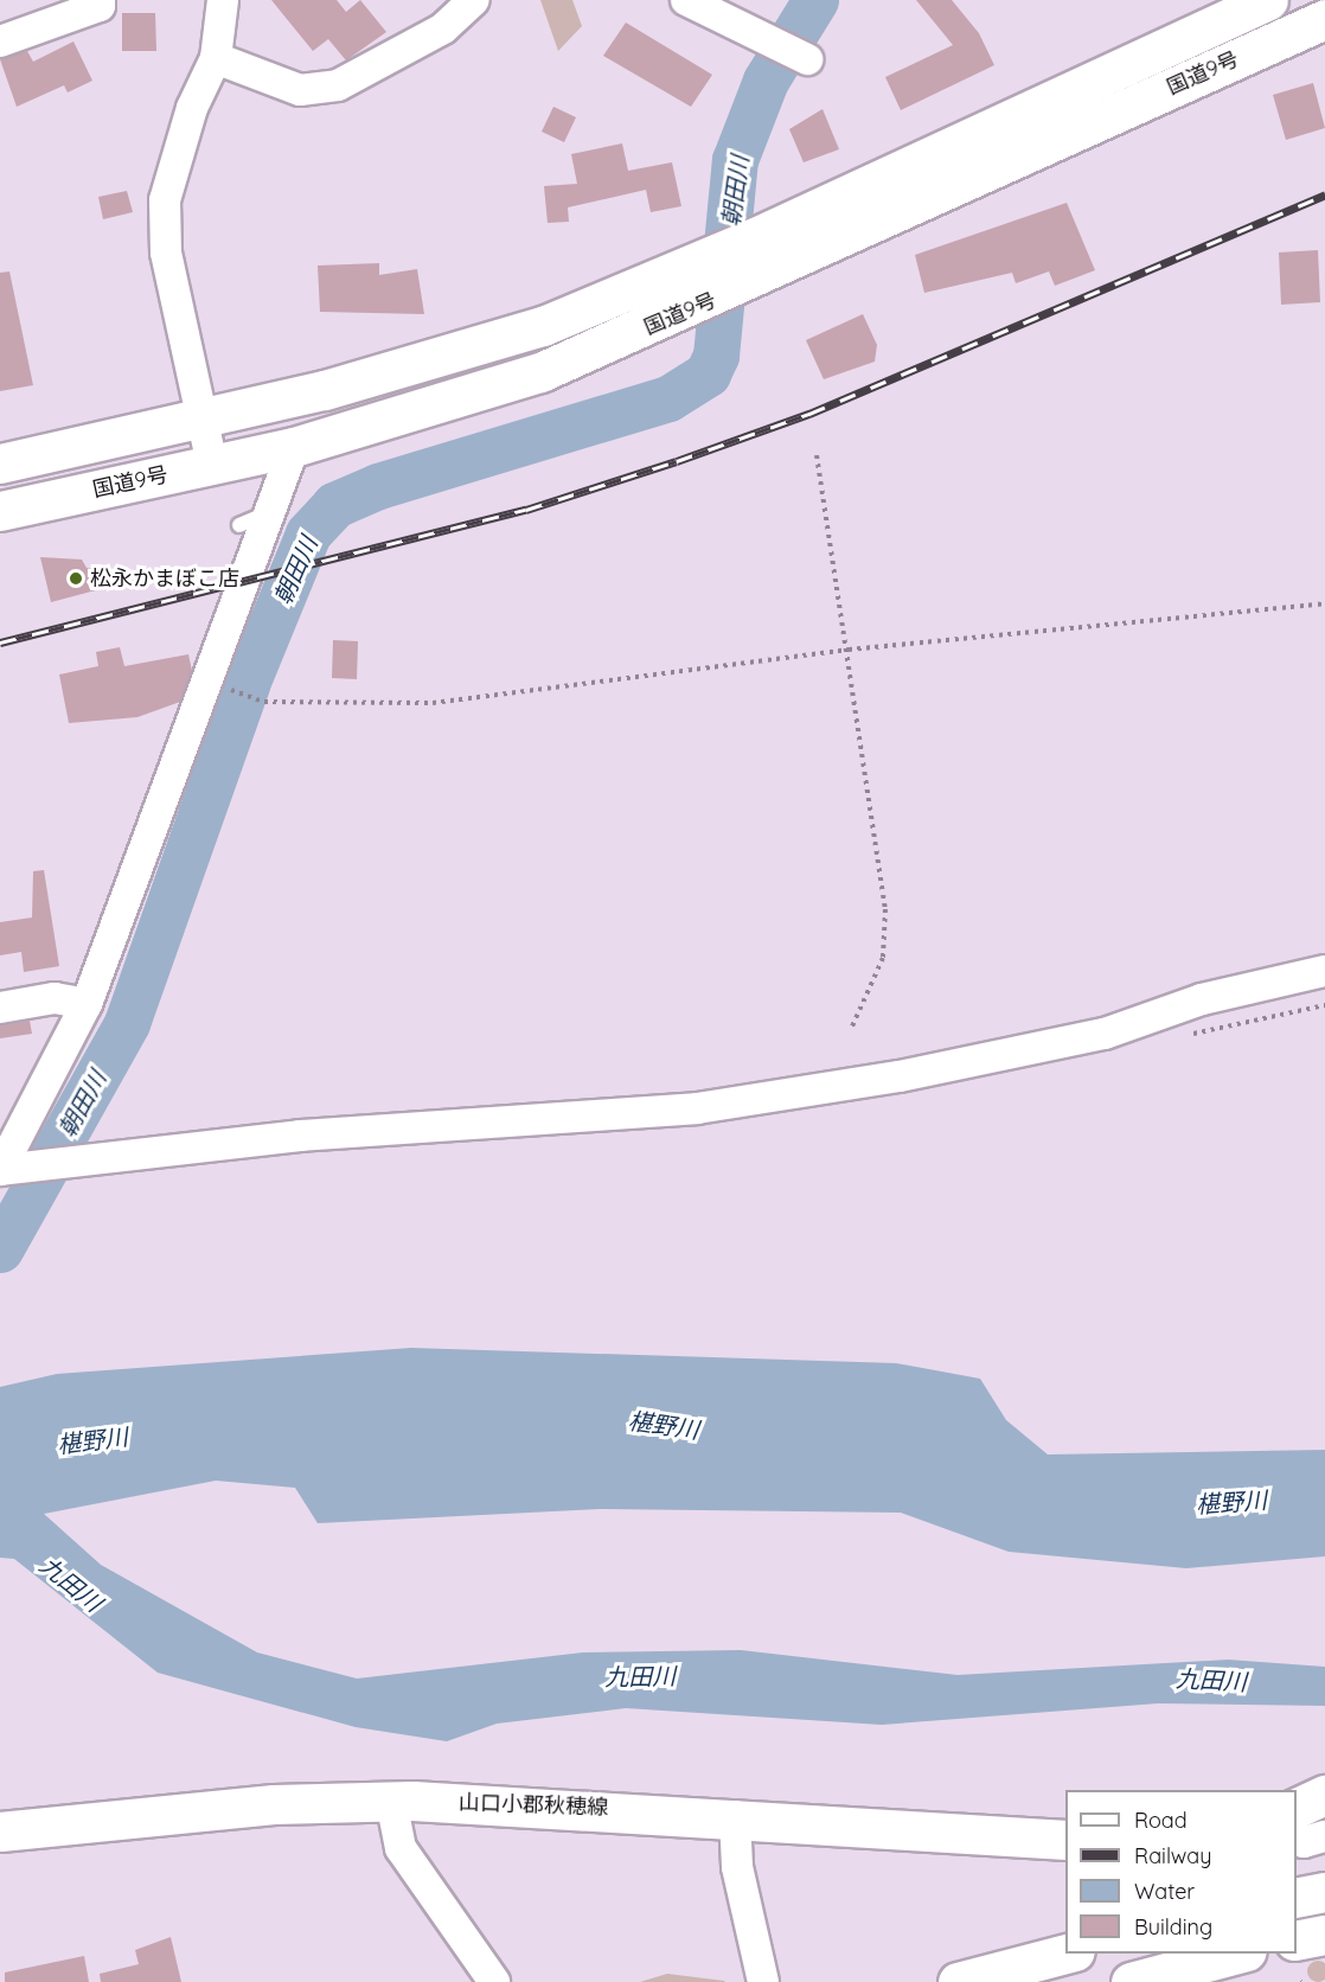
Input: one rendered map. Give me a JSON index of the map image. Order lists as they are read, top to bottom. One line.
{"streets":{"main road":["国道9号","山口小郡秋穂線"]},"water":["朝田川","椹野川","九田川"],"places":["松永かまぼこ店"],"legend":["Road","Railway","Water","Building"]}
